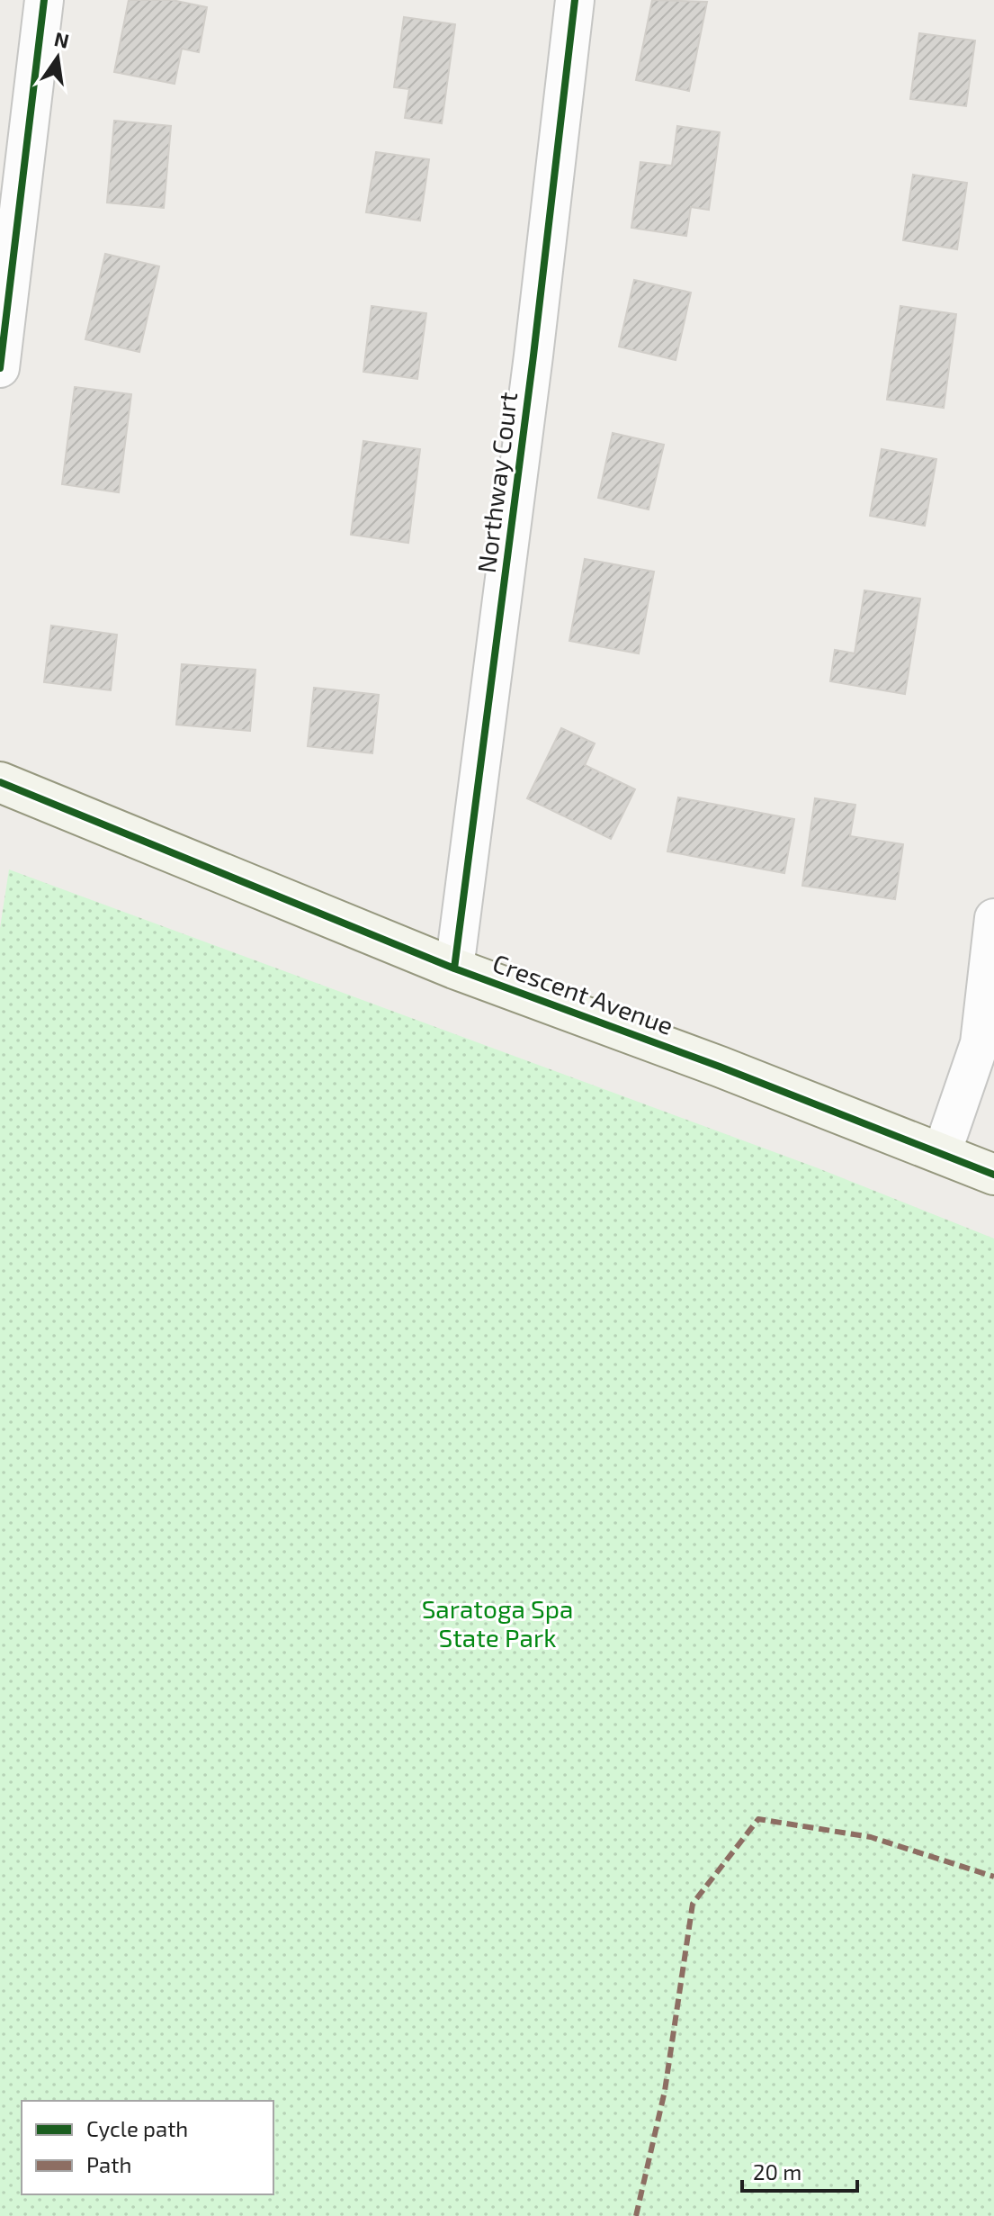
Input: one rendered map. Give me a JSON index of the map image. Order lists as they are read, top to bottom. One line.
{"streets":{"street":["Northway Court","Crescent Avenue"]},"crossings":[["Northway Court","Crescent Avenue"]],"parks":["Saratoga Spa State Park"],"legend":["Cycle path","Path"],"scale_bar":"20 m","north":"top"}
